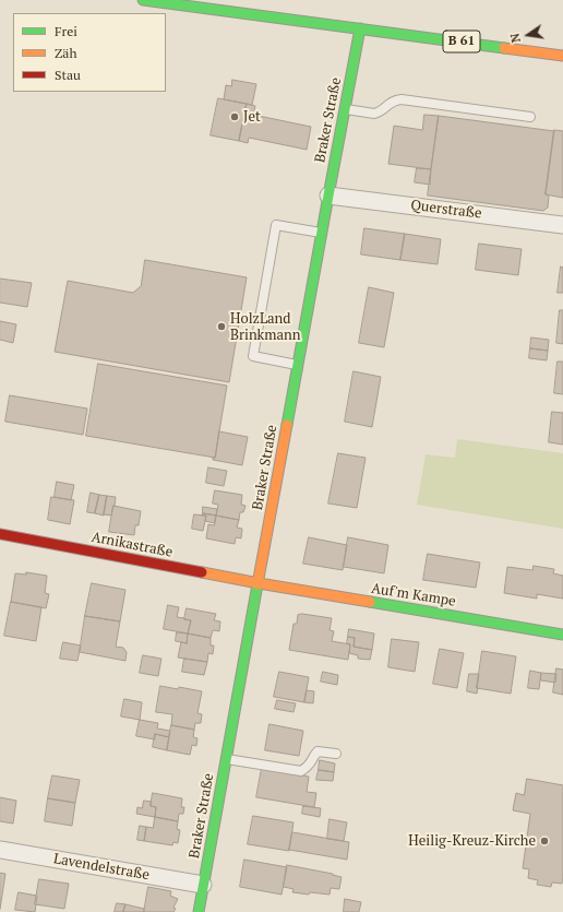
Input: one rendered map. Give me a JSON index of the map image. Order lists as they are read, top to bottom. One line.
{"streets":{"main road":["B 61","Braker Straße","Arnikastraße","Auf'm Kampe"],"street":["Querstraße","Lavendelstraße"]},"crossings":[["B 61","Braker Straße"],["Braker Straße","Querstraße"],["Braker Straße","Arnikastraße"],["Braker Straße","Auf'm Kampe"],["Braker Straße","Lavendelstraße"],["Arnikastraße","Auf'm Kampe"]],"places":["Jet","HolzLand Brinkmann","Heilig-Kreuz-Kirche"],"legend":["Frei","Zäh","Stau"],"north":"left"}
